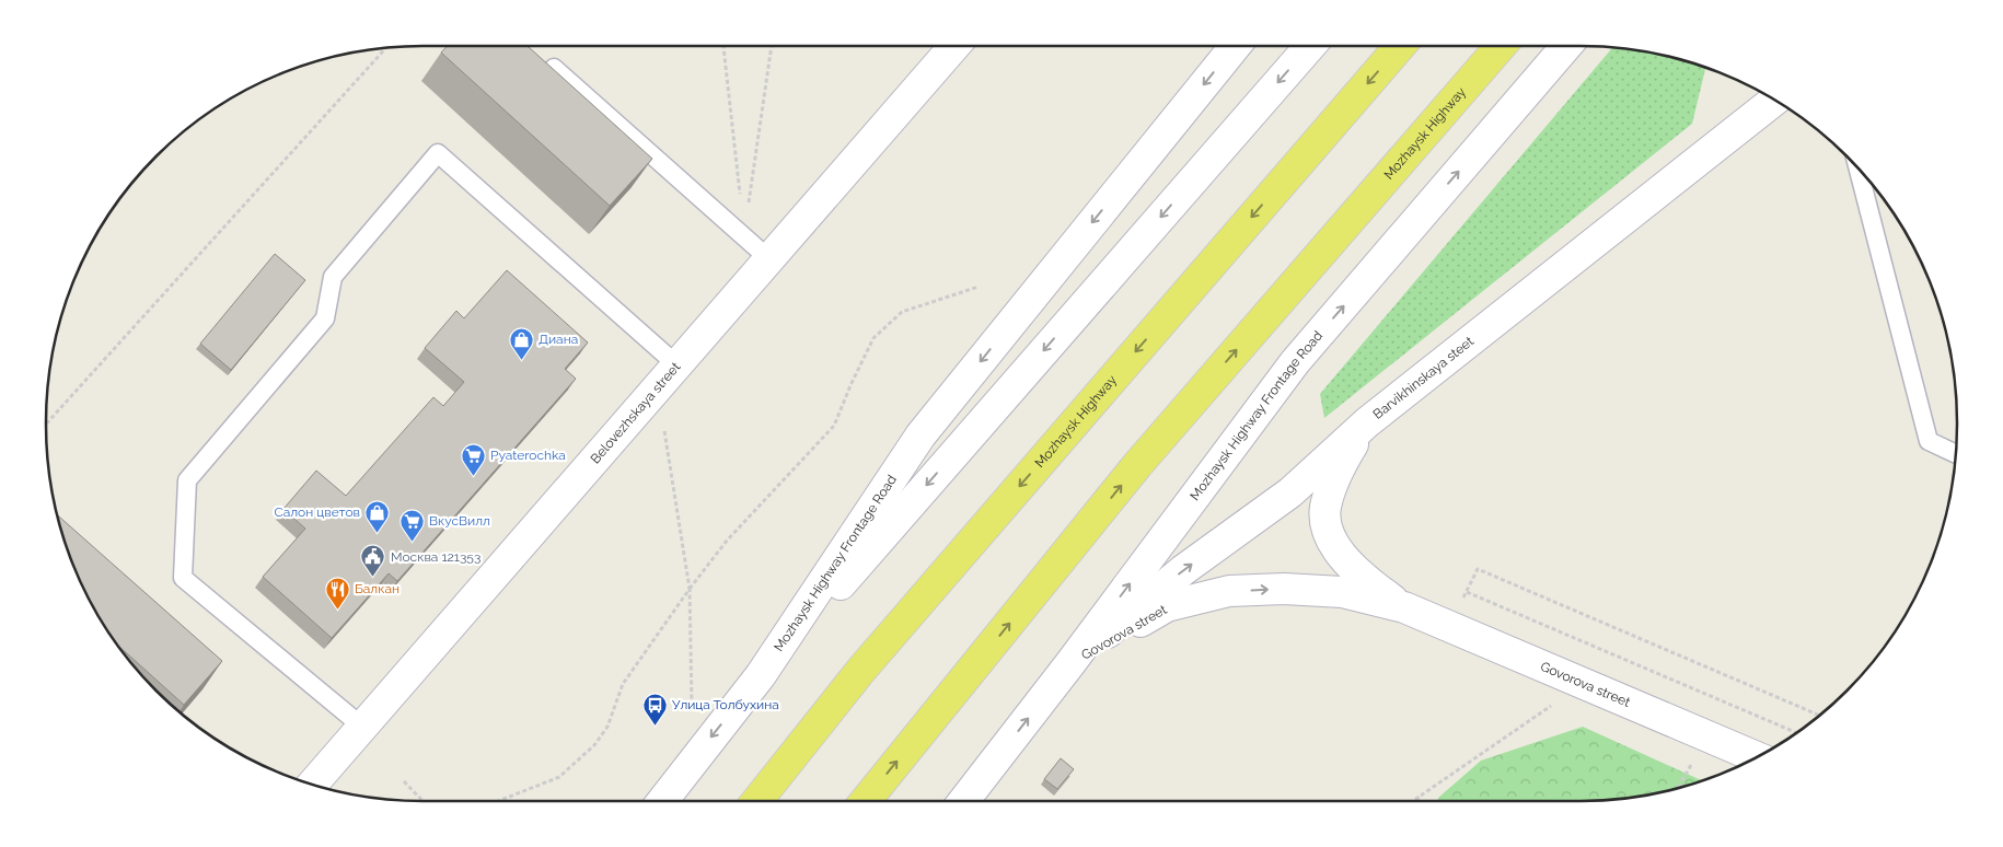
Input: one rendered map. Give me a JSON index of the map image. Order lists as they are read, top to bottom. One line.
{"streets":{"main road":["Mozhaysk Highway"],"street":["Barvikhinskaya steet","Belovezhskaya street","Mozhaysk Highway Frontage Road","Govorova street"]},"crossings":[["Barvikhinskaya steet","Mozhaysk Highway Frontage Road"],["Barvikhinskaya steet","Govorova street"],["Mozhaysk Highway Frontage Road","Govorova street"]],"one_way":["Govorova street"],"places":{"shop":["Диана","Салон цветов"],"supermarket":["Pyaterochka","ВкусВилл"],"public building":["Москва 121353"],"restaurant":["Балкан"],"bus stop":["Улица Толбухина"]}}
